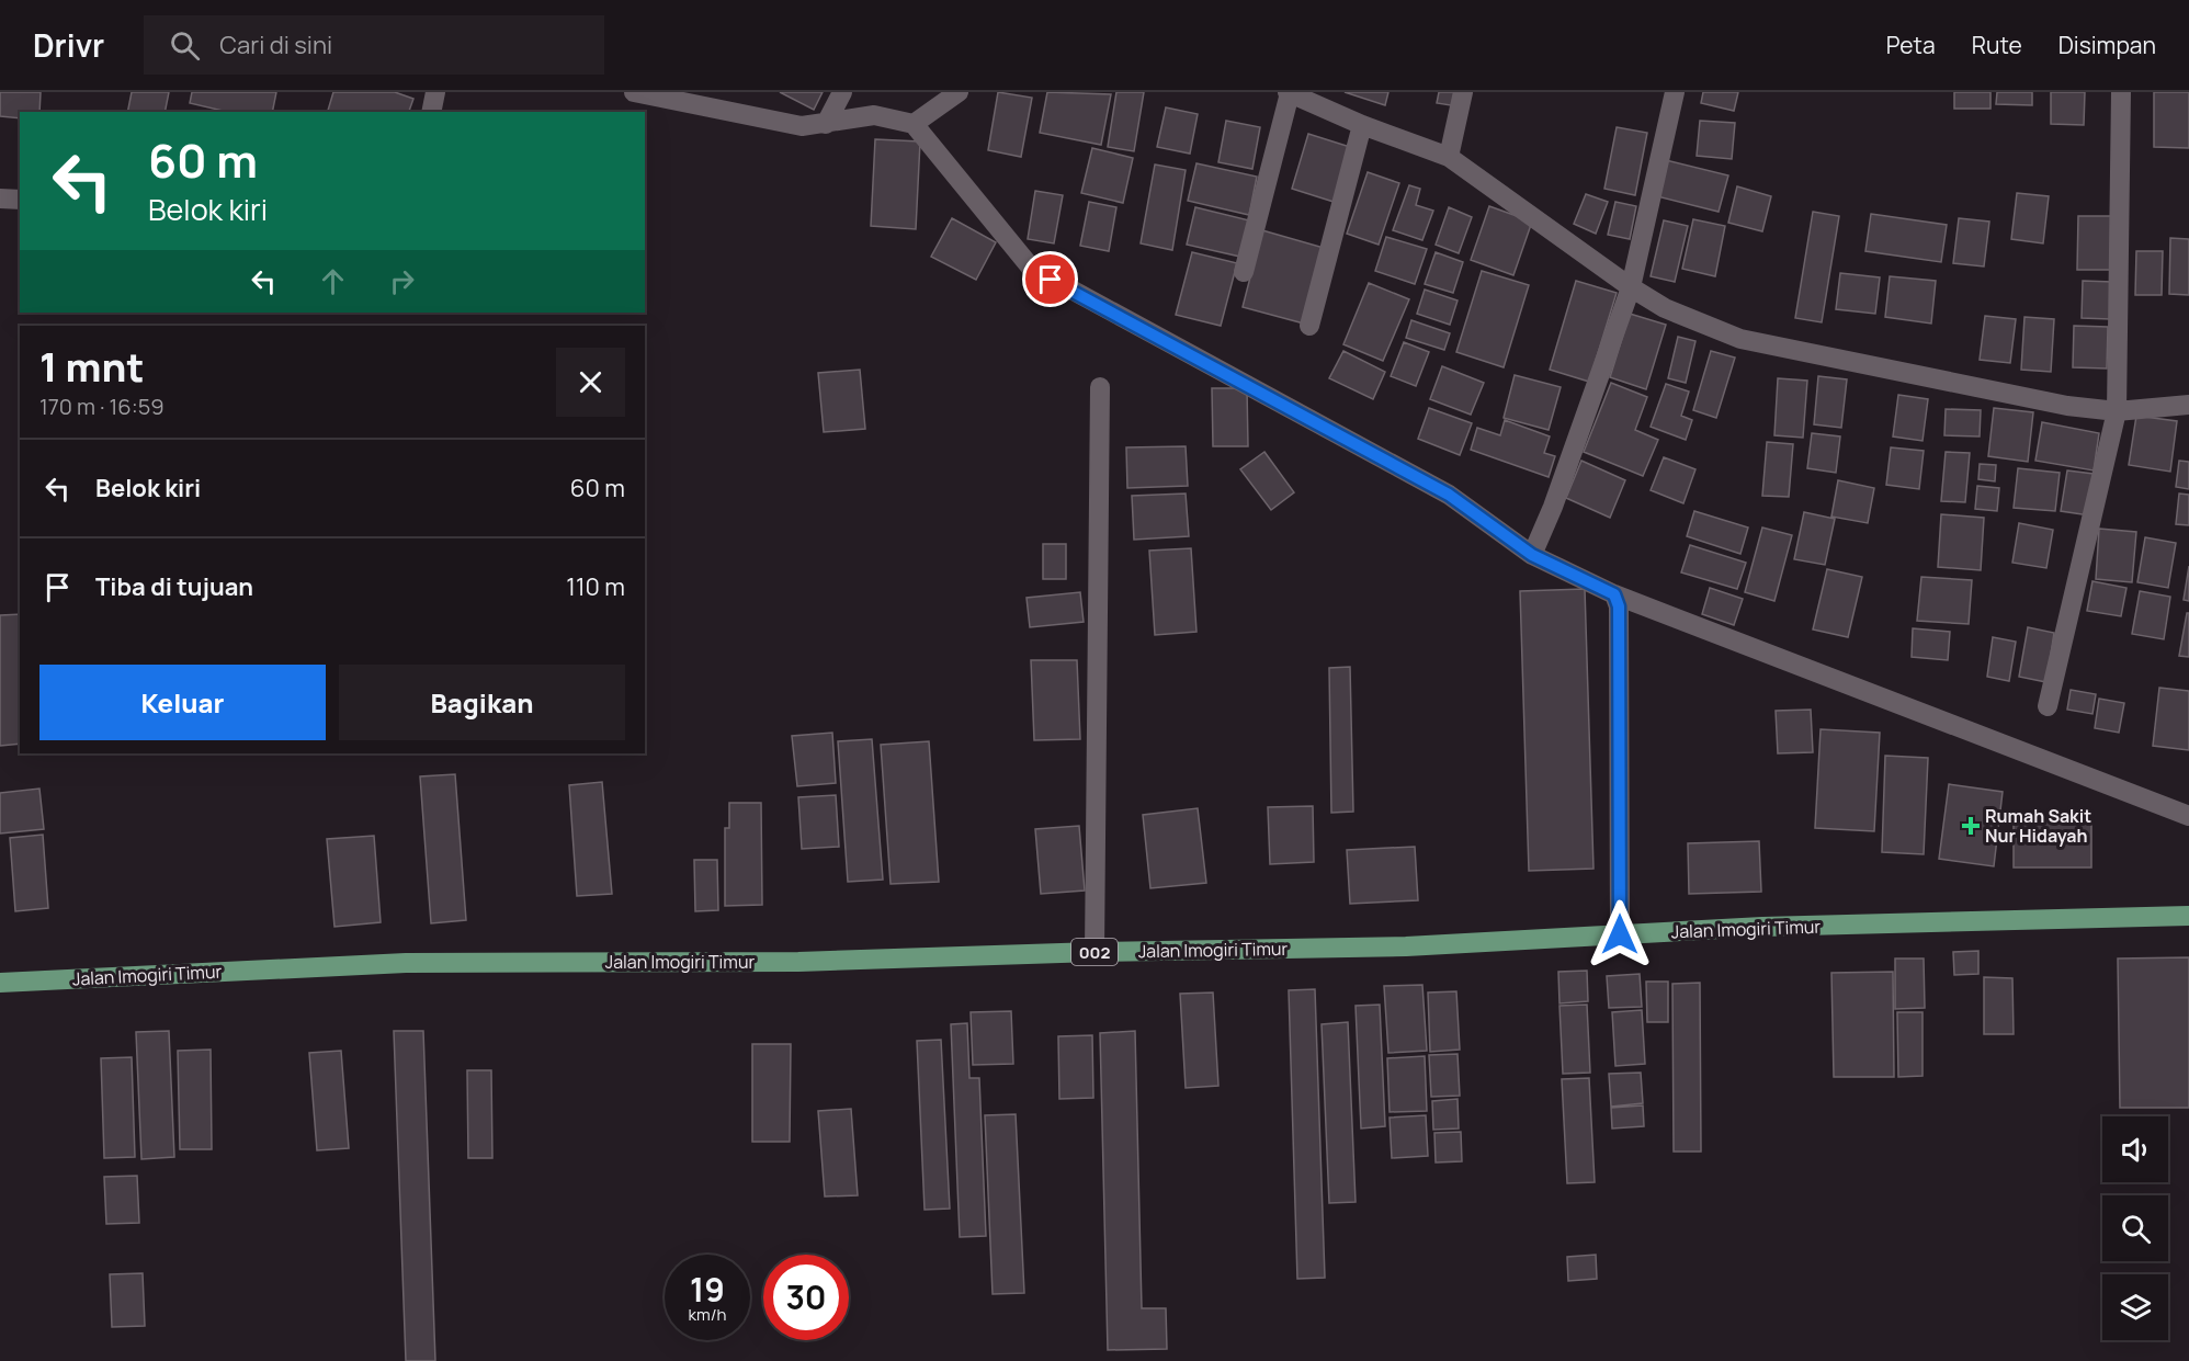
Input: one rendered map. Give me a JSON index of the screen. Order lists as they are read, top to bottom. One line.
{"streets":{"main road":["Jalan Imogiri Timur","002"]},"places":{"health":["Rumah Sakit Nur Hidayah"]},"page":{"header":"Drivr","search":"Cari di sini","nav":["Peta","Rute","Disimpan"],"turn":["60 m","Belok kiri"],"heading":["1 mnt","170 m · 16:59"],"list":[{"name":"Belok kiri","value":"60 m"},{"name":"Tiba di tujuan","value":"110 m"}],"buttons":["Keluar","Bagikan"],"speed":"19 km/h","limit":"30"}}
